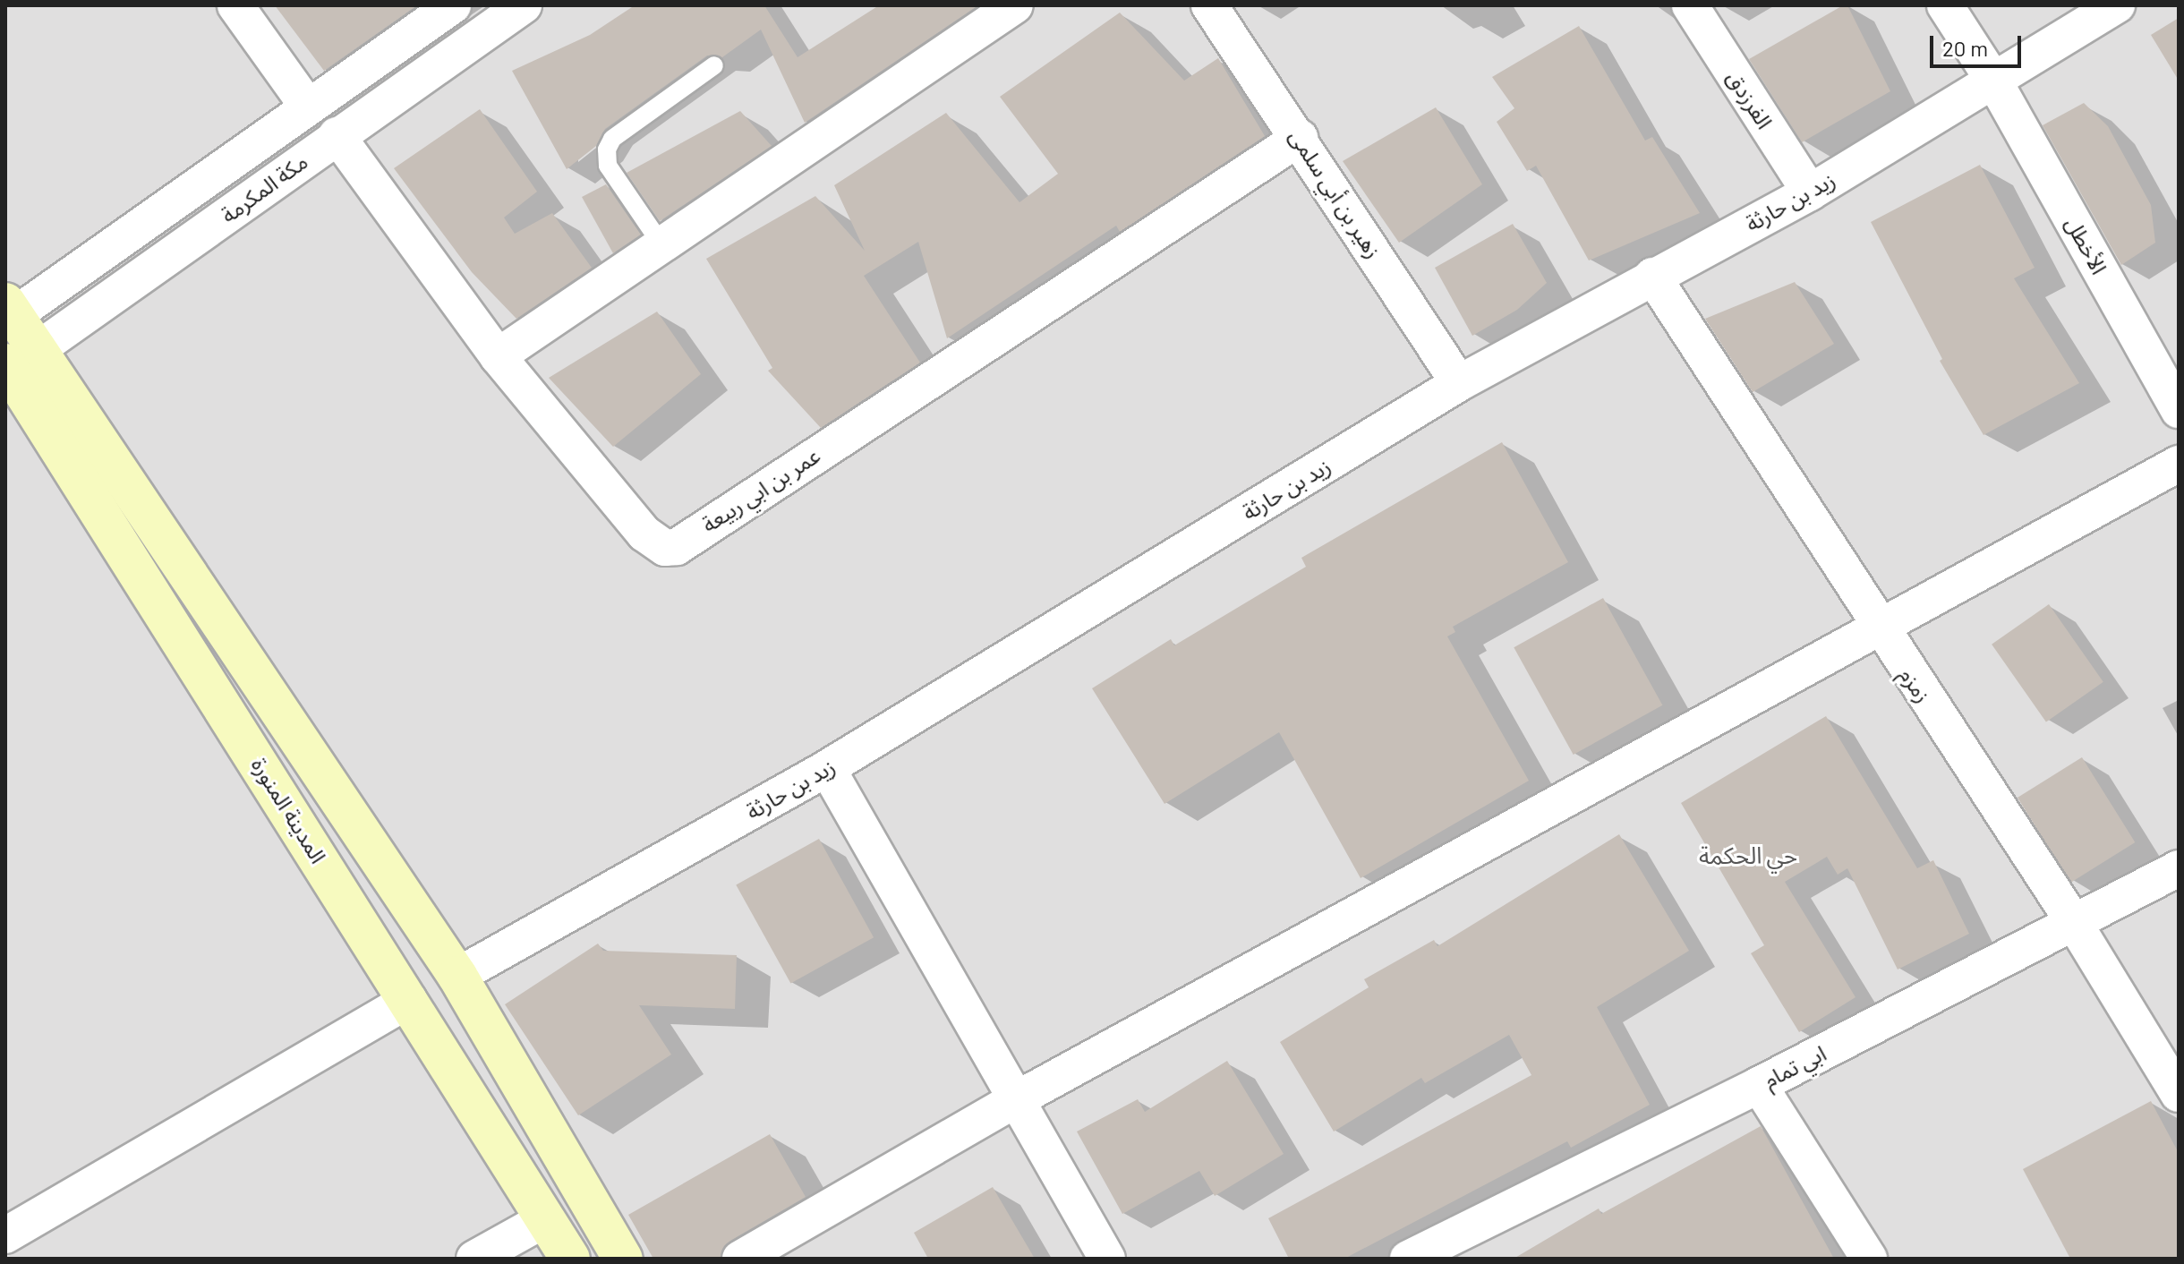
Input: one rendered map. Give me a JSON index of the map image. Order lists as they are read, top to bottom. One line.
{"streets":{"main road":["المدينة المنورة"],"street":["الفرزدق","مكة المكرمة","زهير بن أبي سلمى","زيد بن حارثة","الأخطل","عمر بن ابي ربيعة","زمزم","ابي تمام"]},"crossings":[["الفرزدق","زيد بن حارثة"],["مكة المكرمة","عمر بن ابي ربيعة"],["مكة المكرمة","المدينة المنورة"],["زهير بن أبي سلمى","زيد بن حارثة"],["زهير بن أبي سلمى","عمر بن ابي ربيعة"],["زيد بن حارثة","الأخطل"],["زيد بن حارثة","زمزم"],["زمزم","ابي تمام"]],"districts":["حي الحكمة"],"scale_bar":"20 m"}
